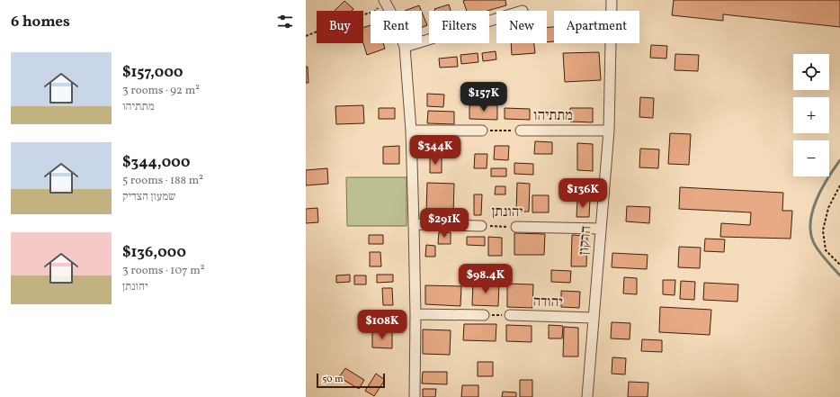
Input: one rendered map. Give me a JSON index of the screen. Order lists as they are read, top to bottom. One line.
{"streets":{"street":["מתתיהו","יהונתן","הרקון","יהודה"]},"crossings":[["מתתיהו","הרקון"],["יהונתן","הרקון"],["הרקון","יהודה"]],"scale_bar":"50 m","page":{"heading":"6 homes","chip":["Buy","Rent","Filters","New","Apartment"],"list":[{"name":"$157,000","note":"3 rooms · 92 m² · מתתיהו"},{"name":"$344,000","note":"5 rooms · 188 m² · שמעון הצדיק"},{"name":"$136,000","note":"3 rooms · 107 m² · יהונתן"}],"map_buttons":["+","−"],"price":["$157K","$344K","$136K","$291K","$98.4K","$108K"],"scale":"50 m"}}
